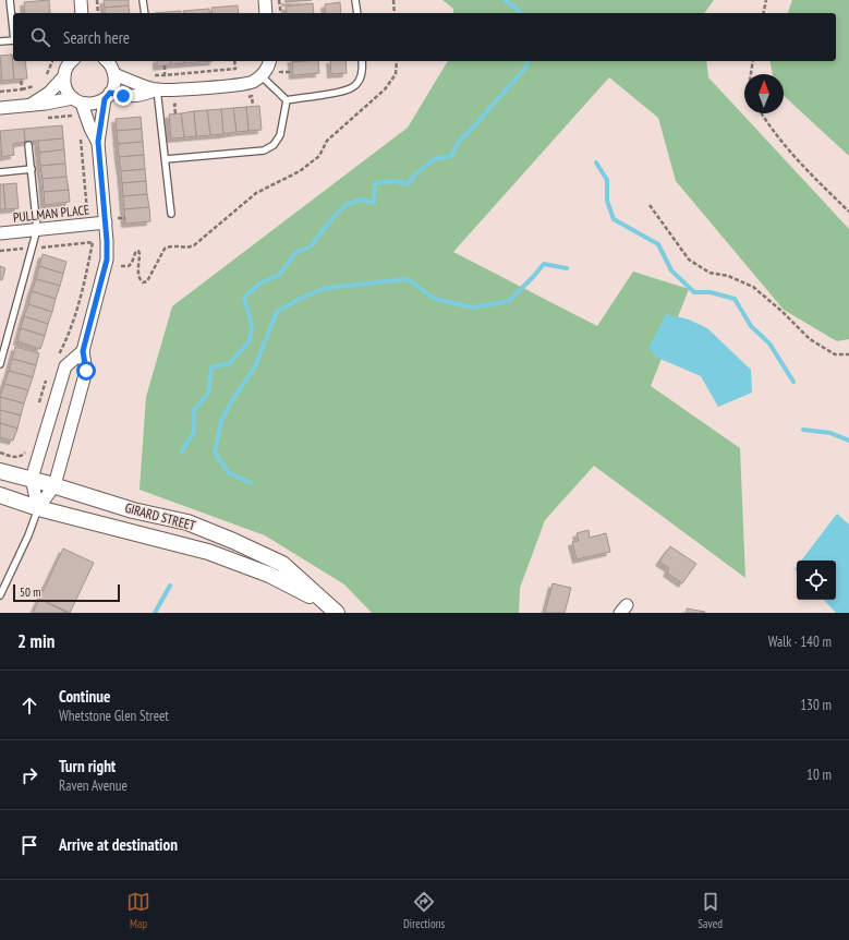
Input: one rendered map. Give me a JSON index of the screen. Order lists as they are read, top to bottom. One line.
{"streets":{"street":["PULLMAN PLACE","GIRARD STREET"]},"scale_bar":"50 m","north":"top","page":{"search":"Search here","scale":"50 m","heading":["2 min","Walk · 140 m"],"list":[["Continue","Whetstone Glen Street","130 m"],["Turn right","Raven Avenue","10 m"],"Arrive at destination"],"nav":["Map","Directions","Saved"]}}
